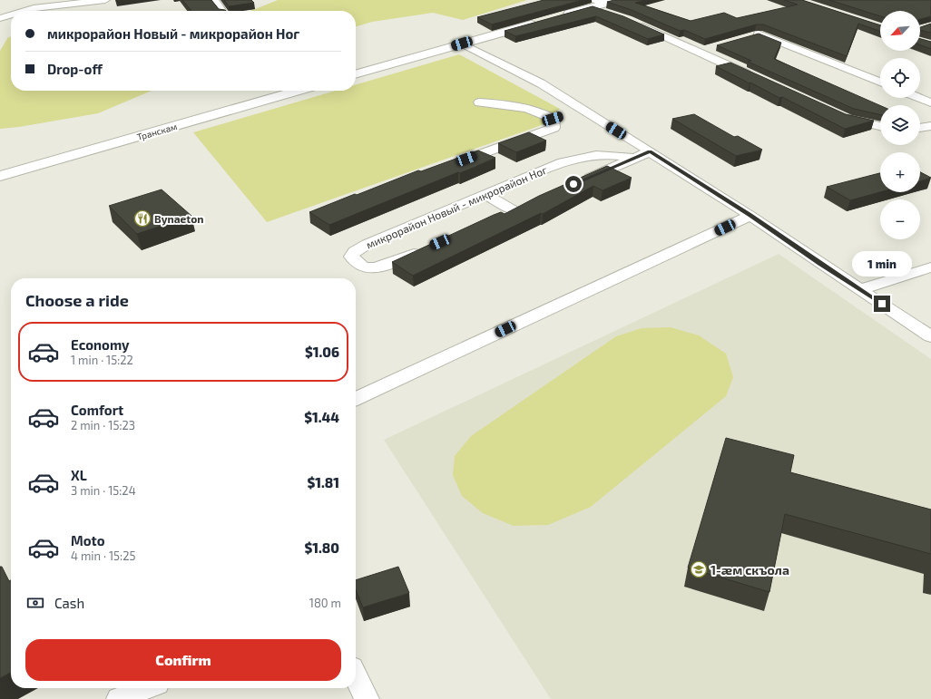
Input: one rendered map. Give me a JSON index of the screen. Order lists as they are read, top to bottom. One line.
{"streets":{"highway":["Транскам"],"street":["микрорайон Новый - микрорайон Ног"]},"places":{"restaurant":["Bynaeton"],"school or university":["1-æм скъола"]},"north":"bottom left","page":{"map_buttons":["+","−"],"banner":["микрорайон Новый - микрорайон Ног","Drop-off"],"bubble":"1 min","heading":"Choose a ride","list":[{"name":"Economy","note":"1 min · 15:22","value":"$1.06"},{"name":"Comfort","note":"2 min · 15:23","value":"$1.44"},{"name":"XL","note":"3 min · 15:24","value":"$1.81"},{"name":"Moto","note":"4 min · 15:25","value":"$1.80"}],"pay":["Cash","180 m"],"buttons":"Confirm"}}
